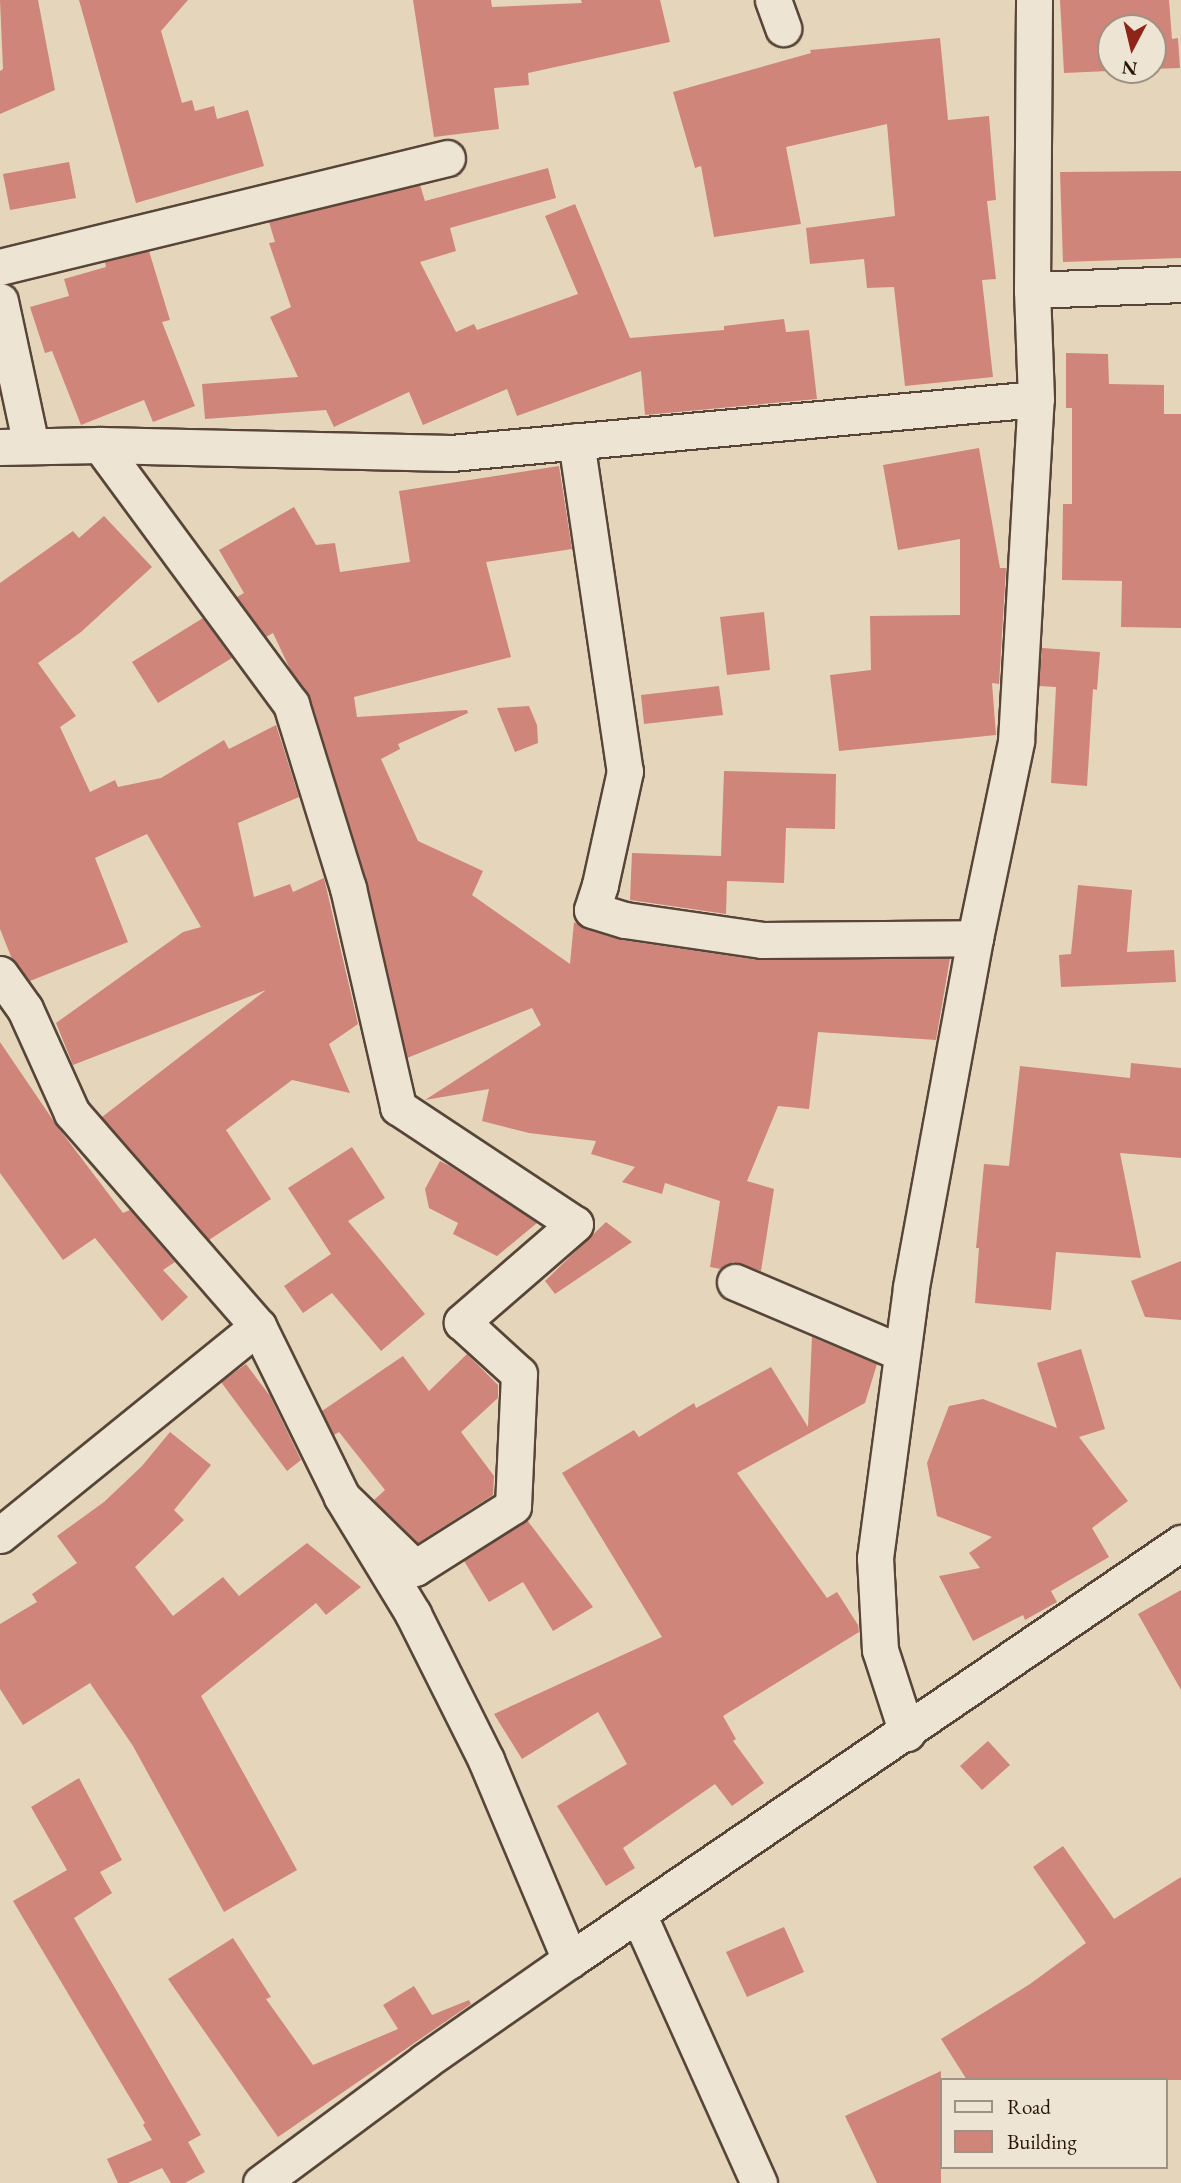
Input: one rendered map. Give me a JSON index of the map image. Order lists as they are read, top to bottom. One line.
{"legend":["Road","Building"],"north":"bottom"}
